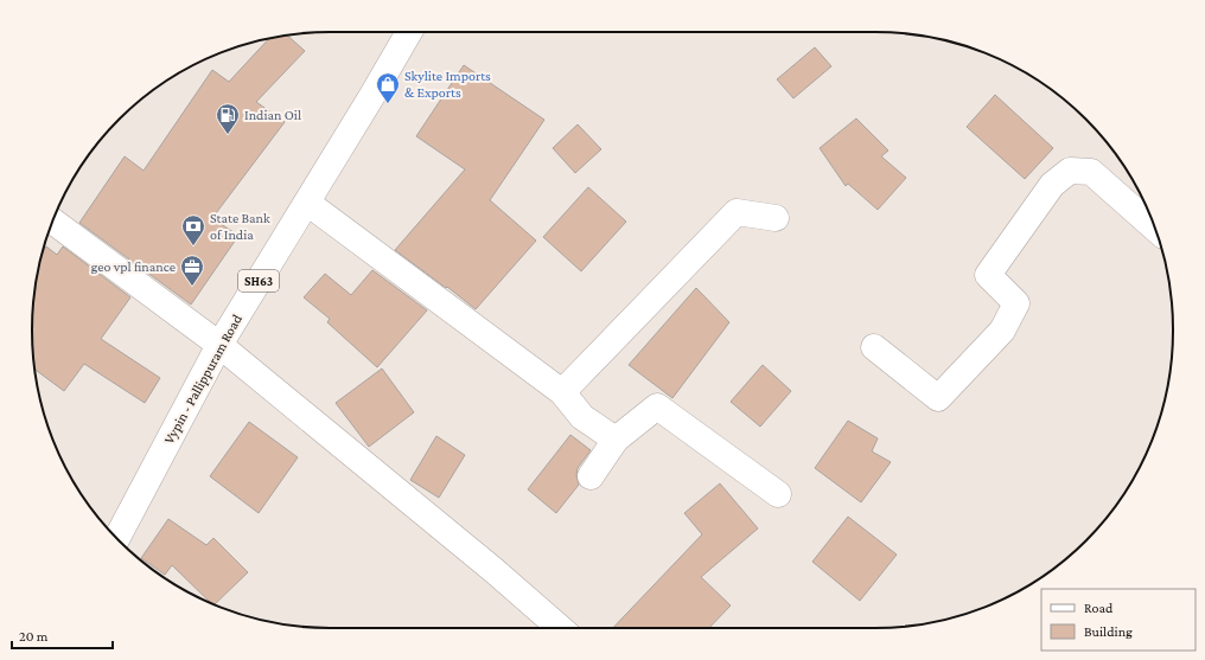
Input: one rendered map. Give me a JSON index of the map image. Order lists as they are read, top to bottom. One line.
{"streets":{"street":["SH63","Vypin - Pallippuram Road"]},"places":{"shop":["Skylite Imports & Exports"],"fuel station":["Indian Oil"],"bank":["State Bank of India"],"office":["geo vpl finance"]},"legend":["Road","Building"],"scale_bar":"20 m"}
